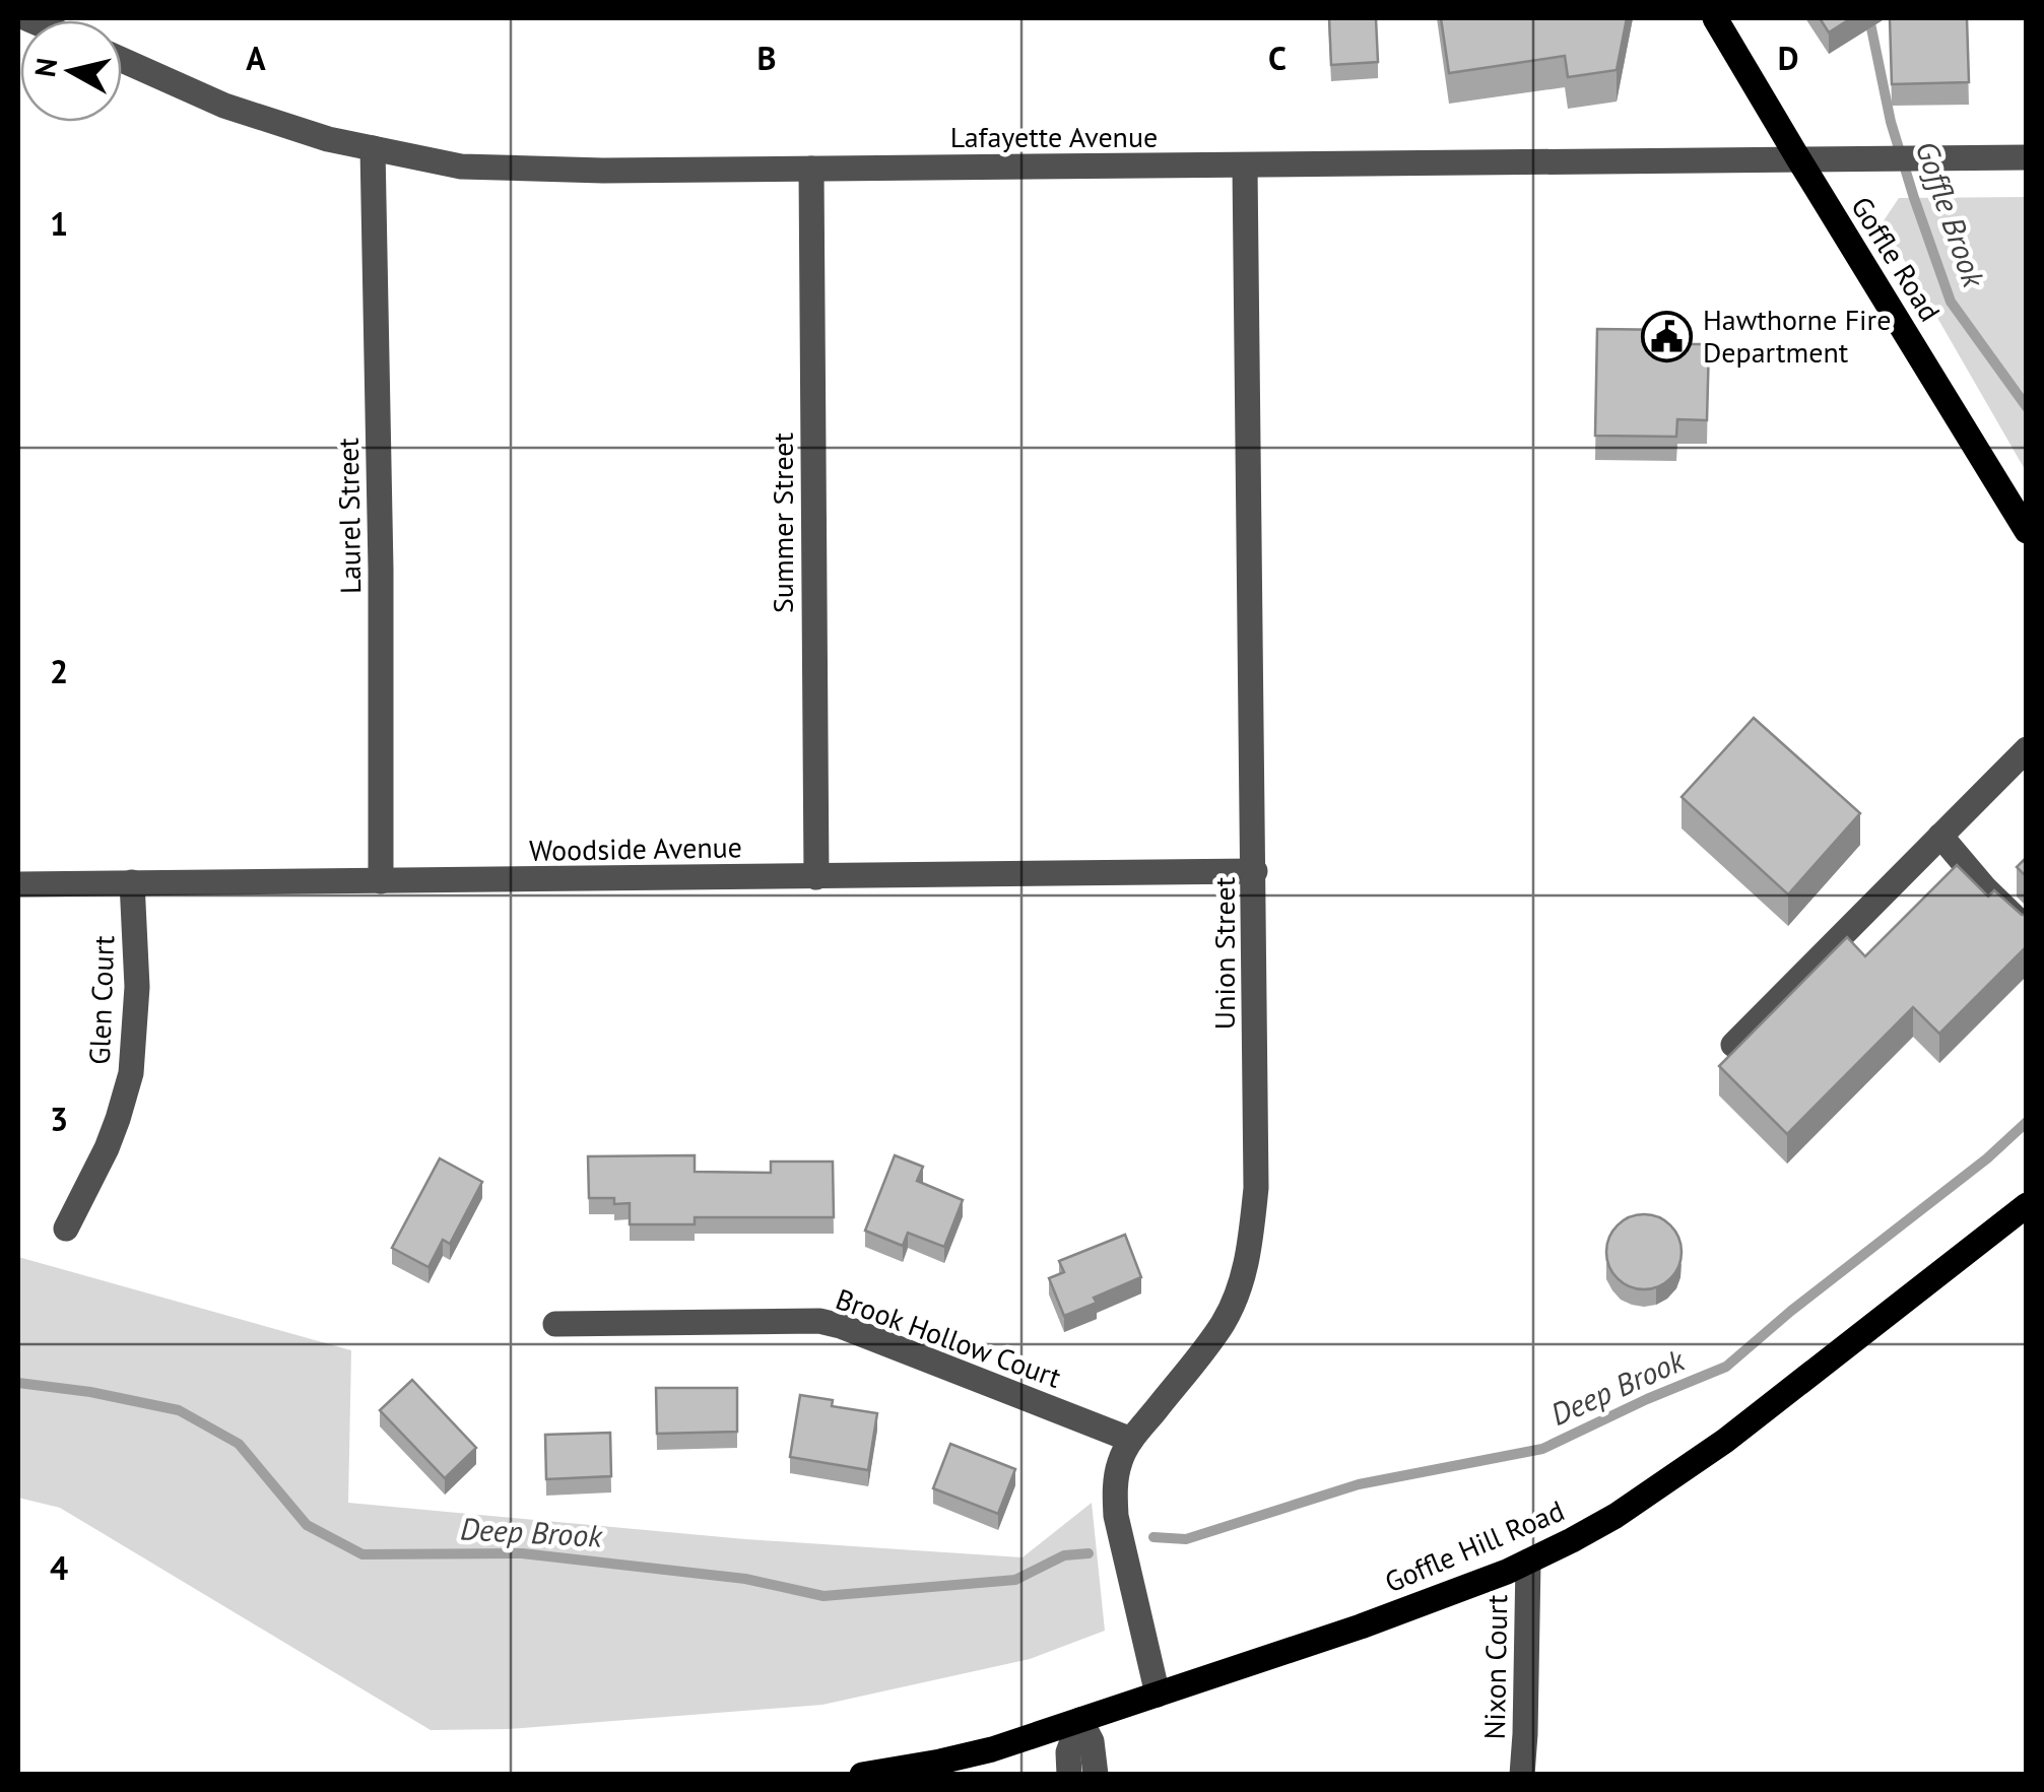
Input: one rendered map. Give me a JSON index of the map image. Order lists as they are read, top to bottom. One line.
{"streets":{"main road":["Goffle Road","Goffle Hill Road"],"street":["Lafayette Avenue","Laurel Street","Summer Street","Woodside Avenue","Union Street","Glen Court","Brook Hollow Court","Nixon Court"]},"crossings":[["Lafayette Avenue","Goffle Road"],["Lafayette Avenue","Laurel Street"],["Lafayette Avenue","Summer Street"],["Lafayette Avenue","Union Street"],["Laurel Street","Woodside Avenue"],["Summer Street","Woodside Avenue"],["Woodside Avenue","Union Street"],["Woodside Avenue","Glen Court"],["Union Street","Brook Hollow Court"],["Union Street","Goffle Hill Road"],["Goffle Hill Road","Nixon Court"]],"water":["Goffle Brook","Deep Brook"],"places":{"public building":["Hawthorne Fire Department"]},"north":"left","grid":{"columns":["A","B","C","D"],"rows":["1","2","3","4"]}}
